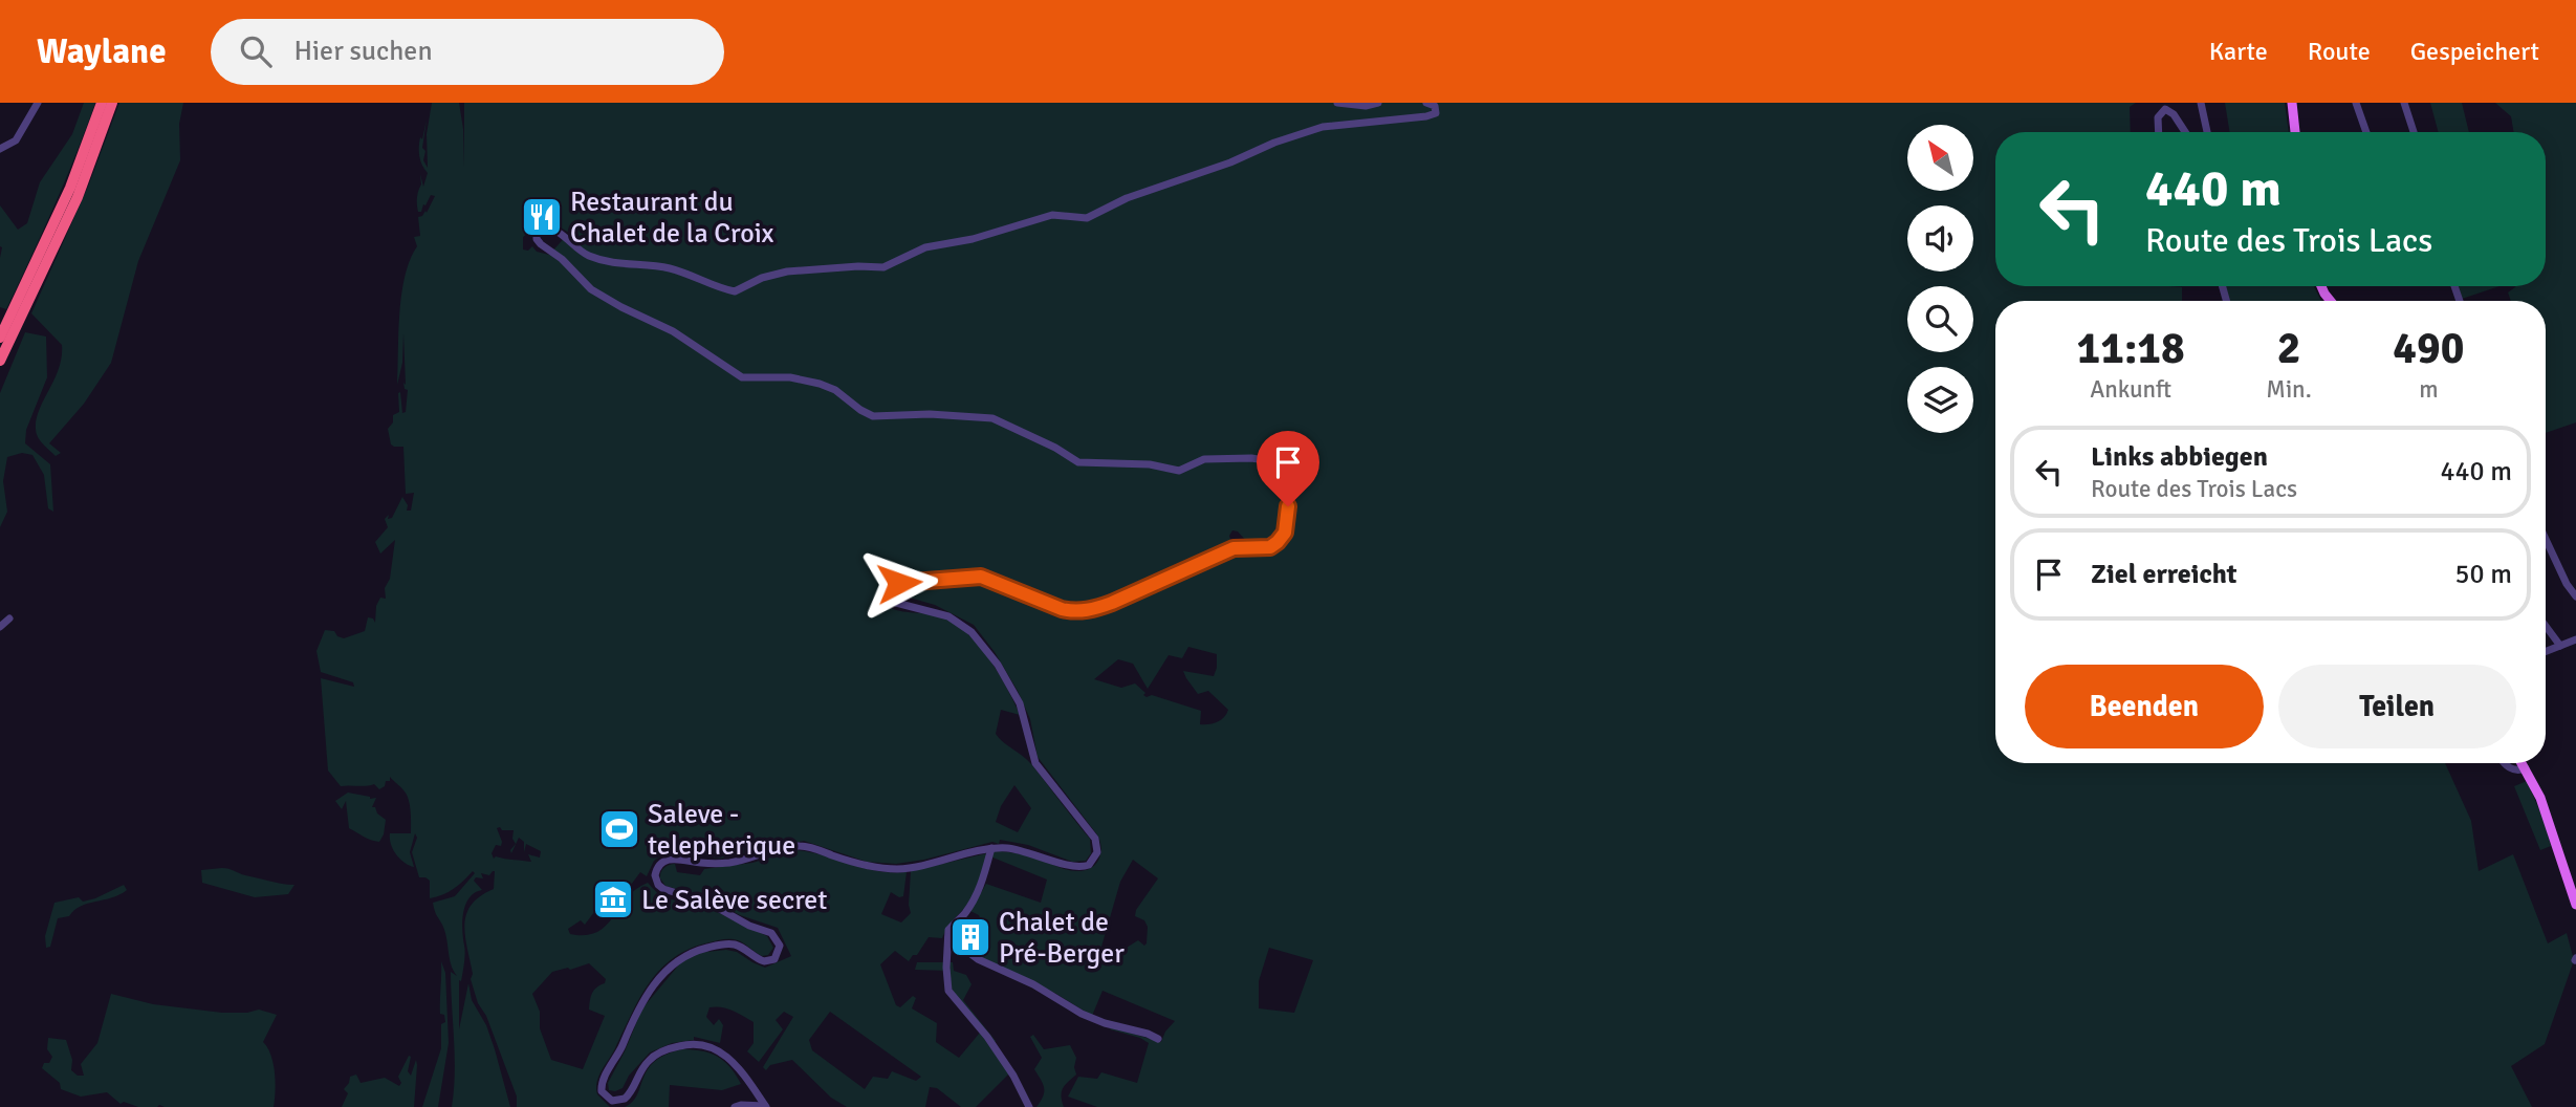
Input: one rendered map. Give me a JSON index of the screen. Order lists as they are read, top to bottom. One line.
{"places":{"restaurant":["Restaurant du Chalet de la Croix"],"sports":["Saleve - telepherique"],"museum":["Le Salève secret"],"building":["Chalet de Pré-Berger"]},"north":"top left","page":{"header":"Waylane","search":"Hier suchen","nav":["Karte","Route","Gespeichert"],"turn":["440 m","Route des Trois Lacs"],"eta":["11:18","Ankunft","2","Min.","490","m"],"list":[{"name":"Links abbiegen","note":"Route des Trois Lacs","value":"440 m"},{"name":"Ziel erreicht","value":"50 m"}],"buttons":["Beenden","Teilen"]}}
